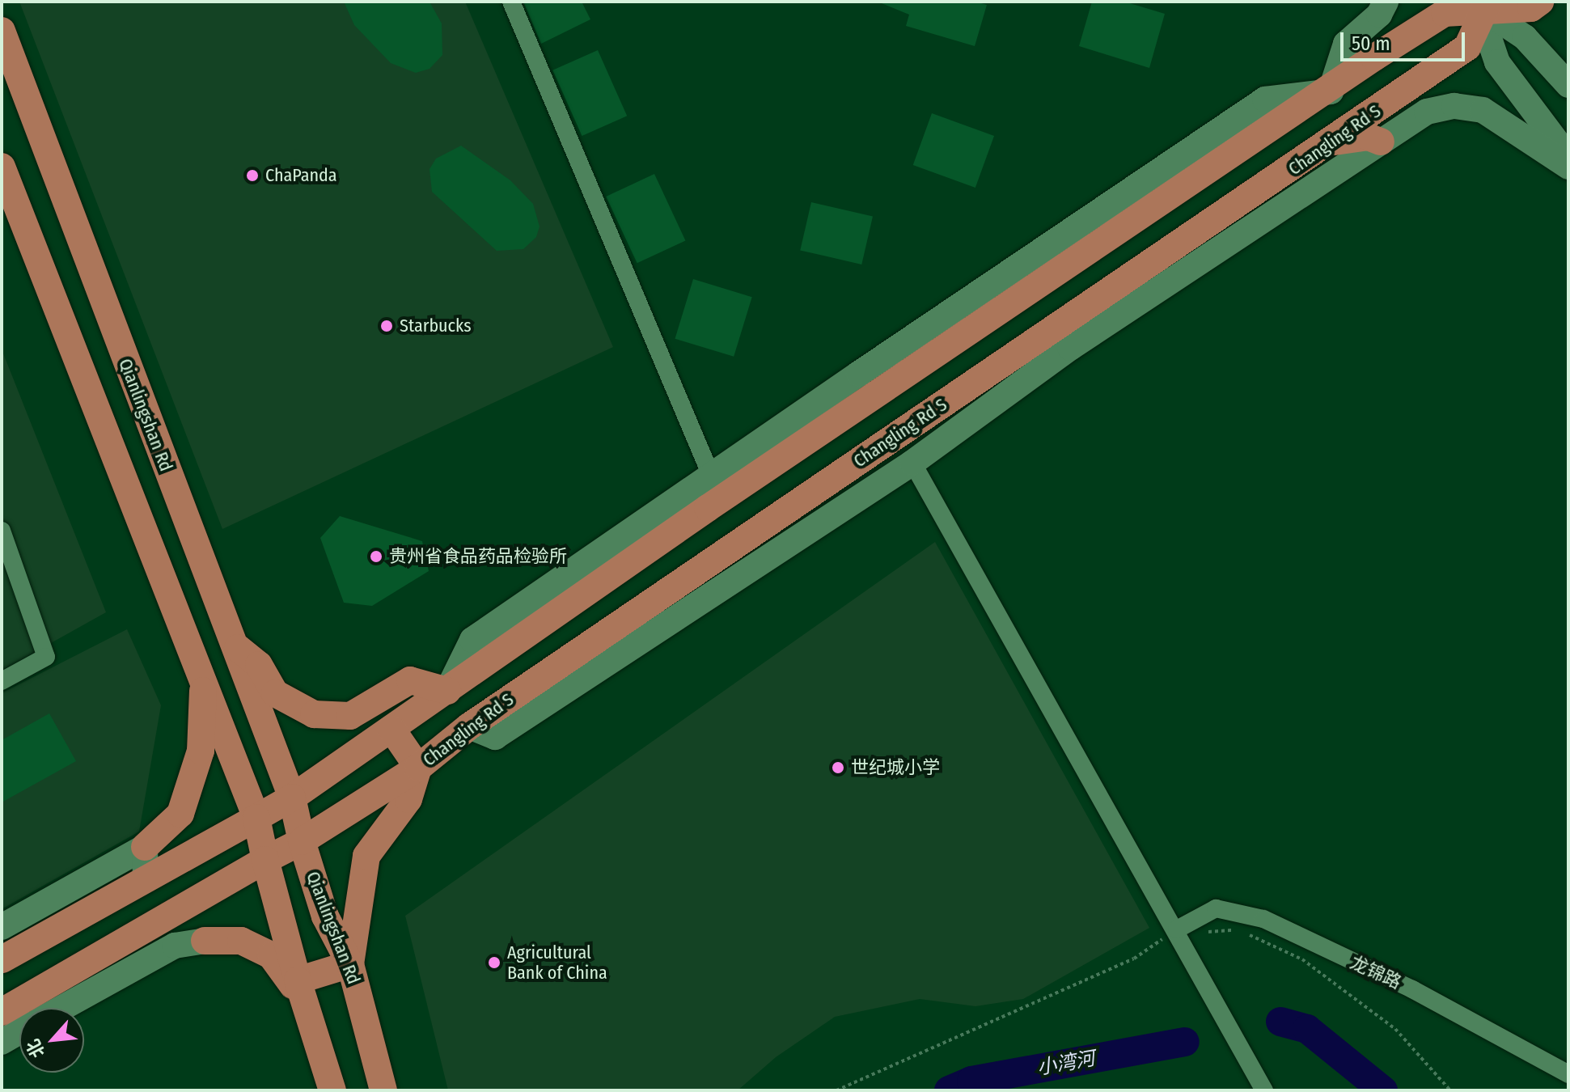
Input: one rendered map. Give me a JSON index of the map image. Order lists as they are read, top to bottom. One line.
{"streets":{"main road":["Changling Rd S","Qianlingshan Rd"],"street":["龙锦路"]},"crossings":[["Changling Rd S","Qianlingshan Rd"]],"water":["小湾河"],"places":["ChaPanda","Starbucks","贵州省食品药品检验所","世纪城小学","Agricultural Bank of China"],"scale_bar":"50 m","north":"bottom left"}
